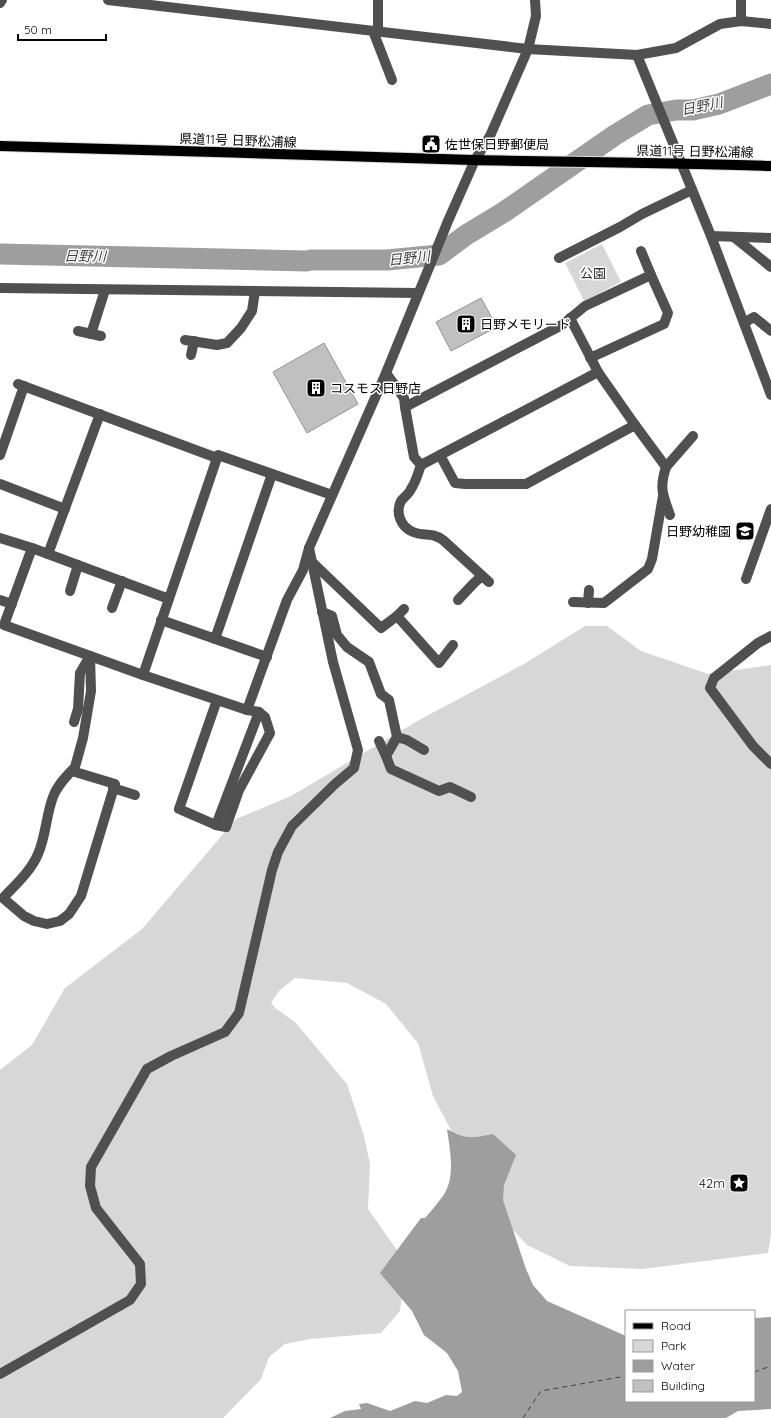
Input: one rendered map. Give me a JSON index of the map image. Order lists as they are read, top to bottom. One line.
{"streets":{"main road":["県道11号 日野松浦線"]},"water":["日野川"],"parks":["公園"],"places":{"public building":["佐世保日野郵便局"],"building":["日野メモリード","コスモス日野店"],"school or university":["日野幼稚園"],"place":["42m"]},"legend":["Road","Park","Water","Building"],"scale_bar":"50 m"}
